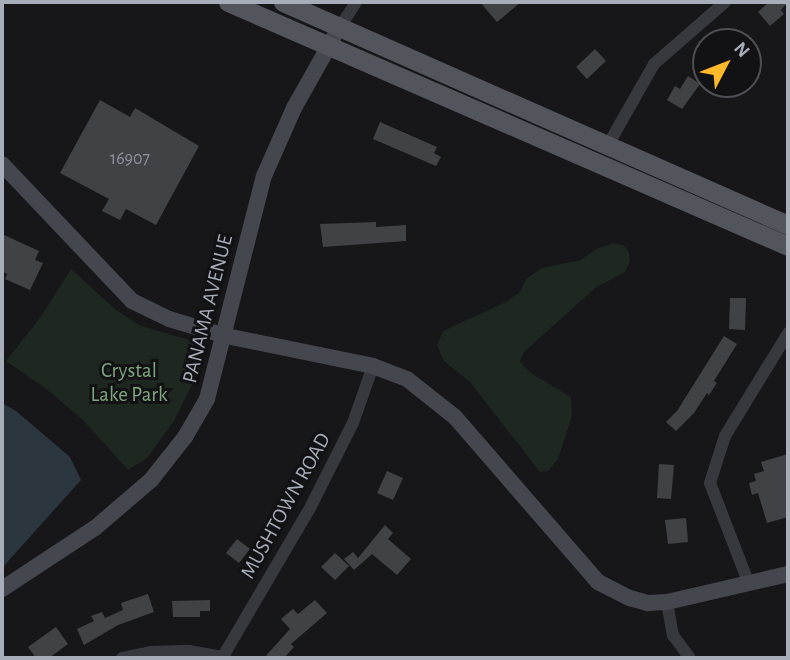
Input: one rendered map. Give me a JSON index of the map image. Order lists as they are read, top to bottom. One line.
{"streets":{"street":["PANAMA AVENUE","MUSHTOWN ROAD"]},"parks":["Crystal Lake Park"],"house_numbers":["16907"],"north":"top right"}
